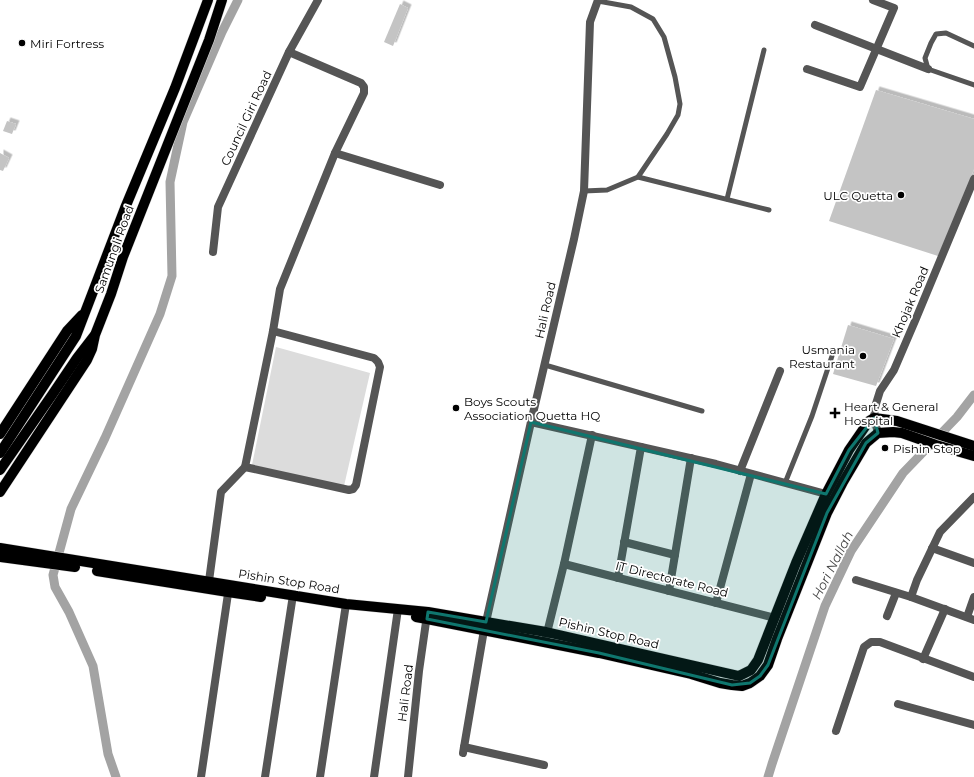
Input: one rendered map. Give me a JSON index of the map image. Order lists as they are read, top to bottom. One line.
{"streets":{"main road":["Samungli Road","Pishin Stop Road"],"street":["Council Giri Road","Khojak Road","Hali Road","IT Directorate Road"]},"crossings":[["Khojak Road","Pishin Stop Road"],["Hali Road","Pishin Stop Road"],["IT Directorate Road","Pishin Stop Road"]],"water":["Hori Nallah"],"places":{"other":["Miri Fortress","ULC Quetta","Usmania Restaurant","Boys Scouts Association Quetta HQ","Pishin Stop"],"health":["Heart & General Hospital"]}}
